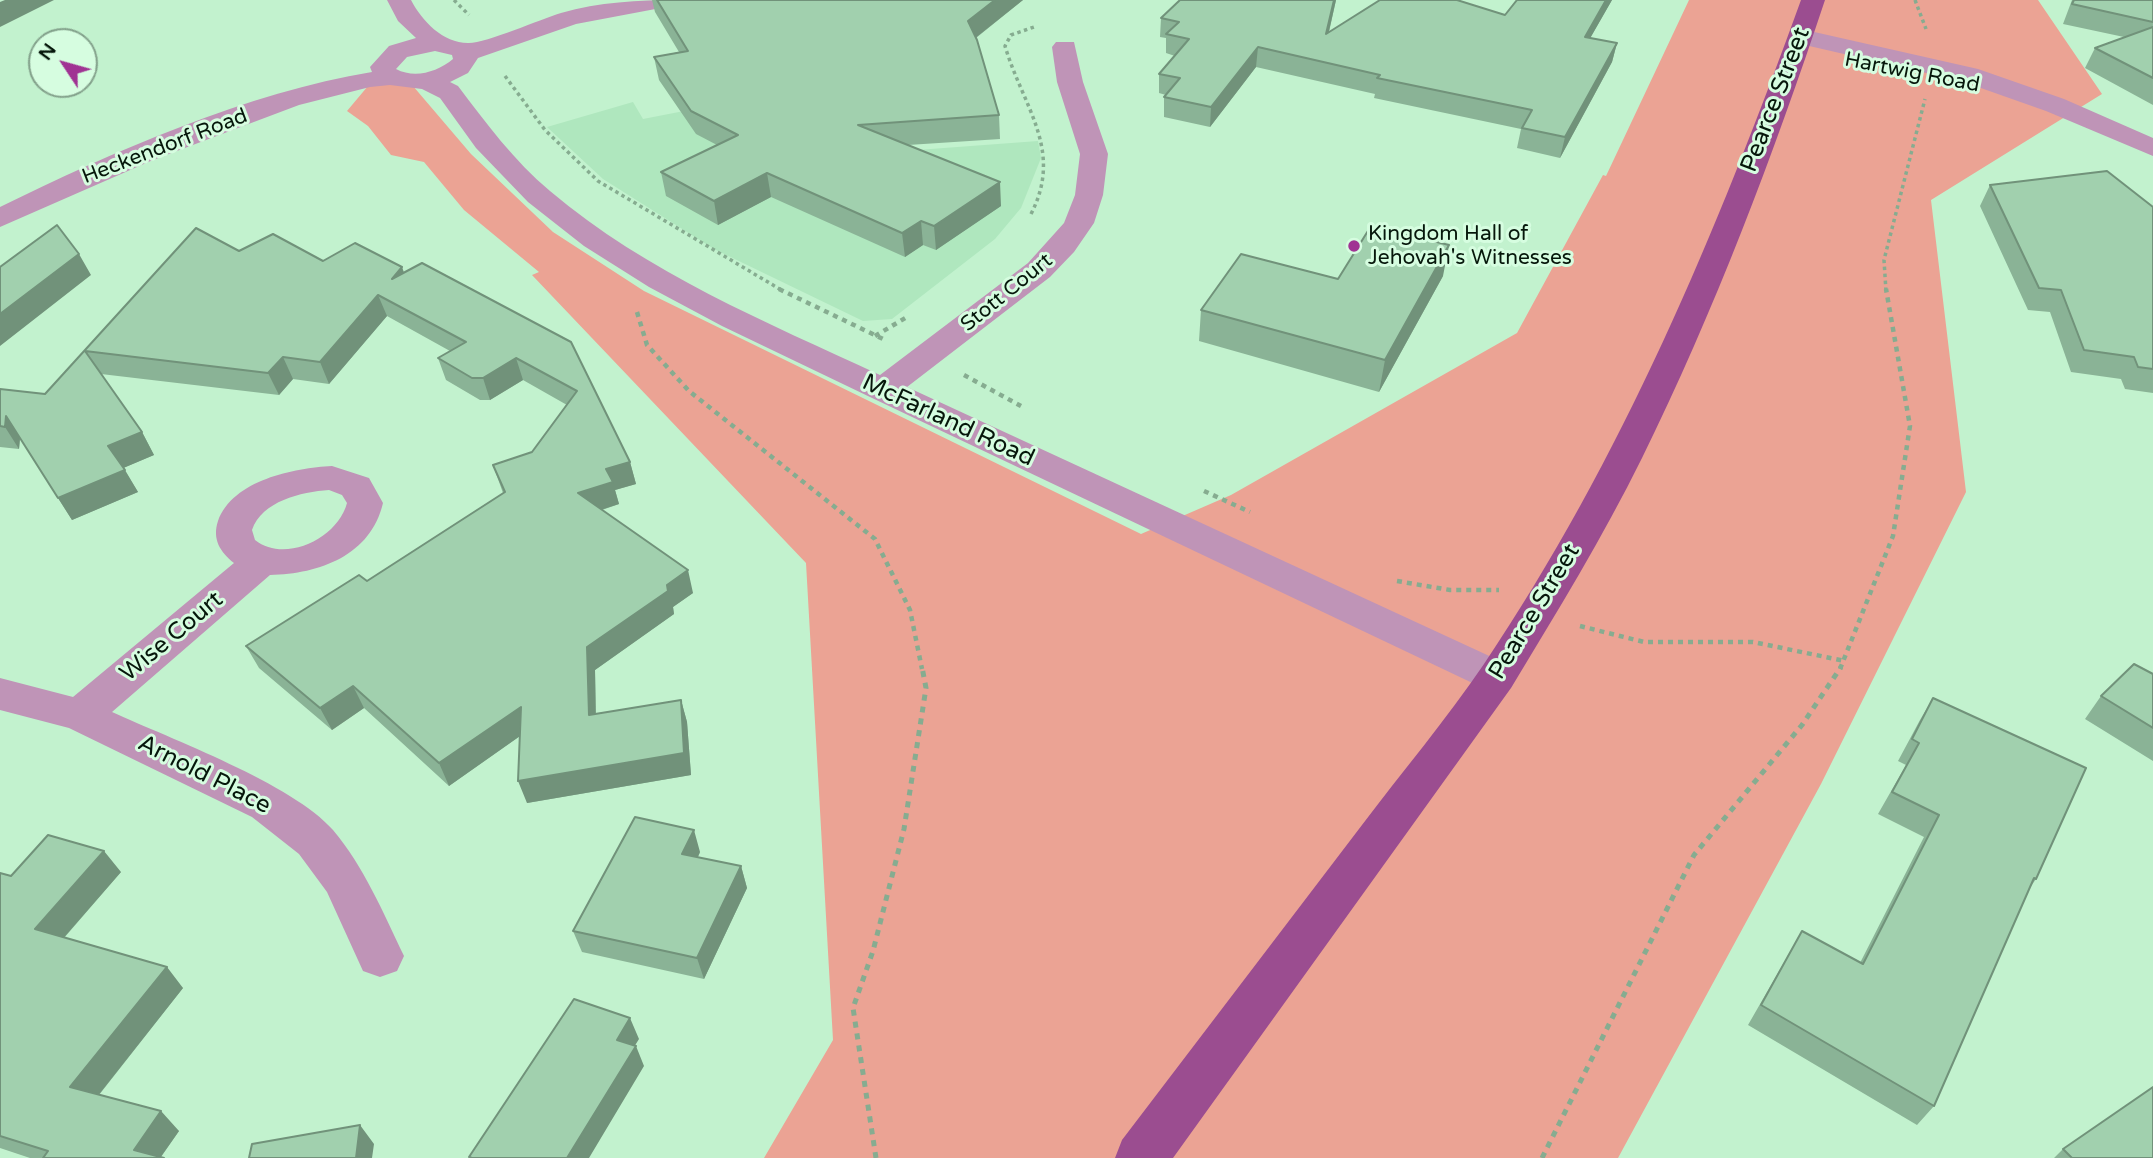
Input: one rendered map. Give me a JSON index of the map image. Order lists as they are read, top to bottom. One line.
{"streets":{"main road":["Pearce Street"],"street":["Hartwig Road","Heckendorf Road","Stott Court","McFarland Road","Wise Court","Arnold Place"]},"crossings":[["Hartwig Road","Pearce Street"],["Pearce Street","McFarland Road"],["Stott Court","McFarland Road"],["Wise Court","Arnold Place"]],"places":["Kingdom Hall of Jehovah's Witnesses"],"north":"top left"}
